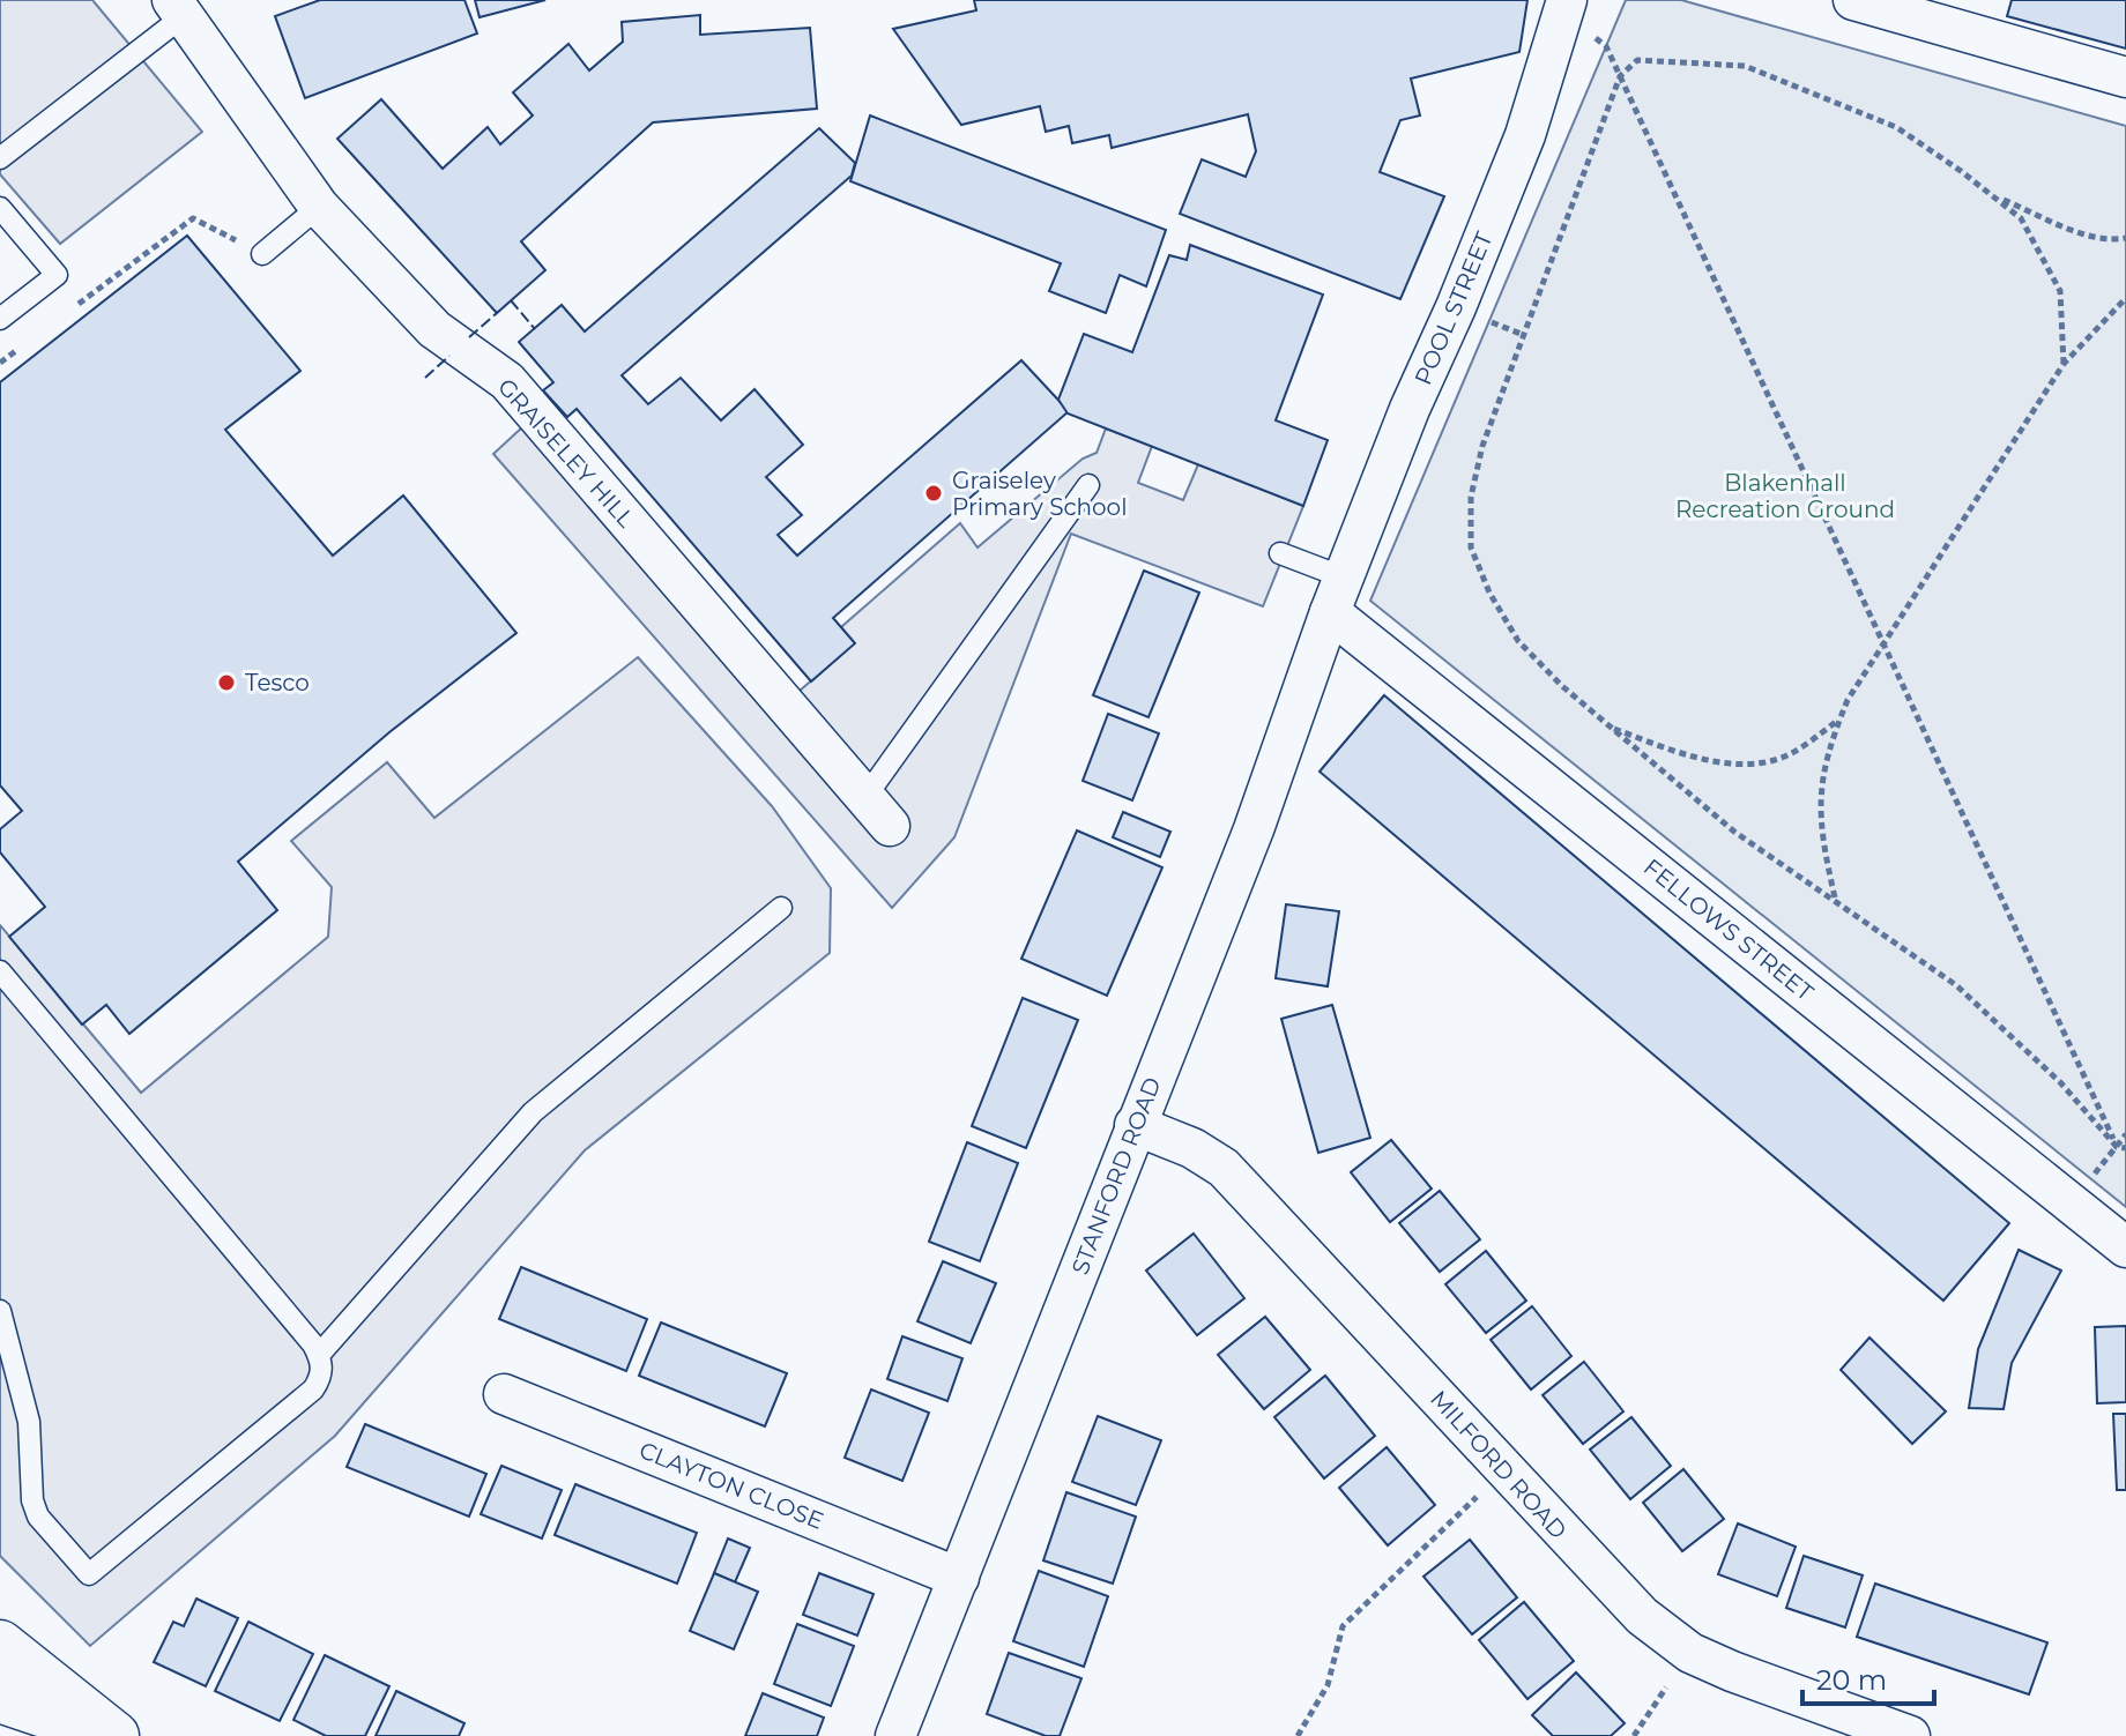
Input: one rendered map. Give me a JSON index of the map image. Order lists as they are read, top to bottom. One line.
{"streets":{"street":["POOL STREET","GRAISELEY HILL","FELLOWS STREET","STANFORD ROAD","MILFORD ROAD","CLAYTON CLOSE"]},"crossings":[["POOL STREET","FELLOWS STREET"],["POOL STREET","STANFORD ROAD"],["FELLOWS STREET","STANFORD ROAD"],["STANFORD ROAD","MILFORD ROAD"],["STANFORD ROAD","CLAYTON CLOSE"]],"parks":["Blakenhall Recreation Ground"],"places":["Graiseley Primary School","Tesco"],"scale_bar":"20 m"}
